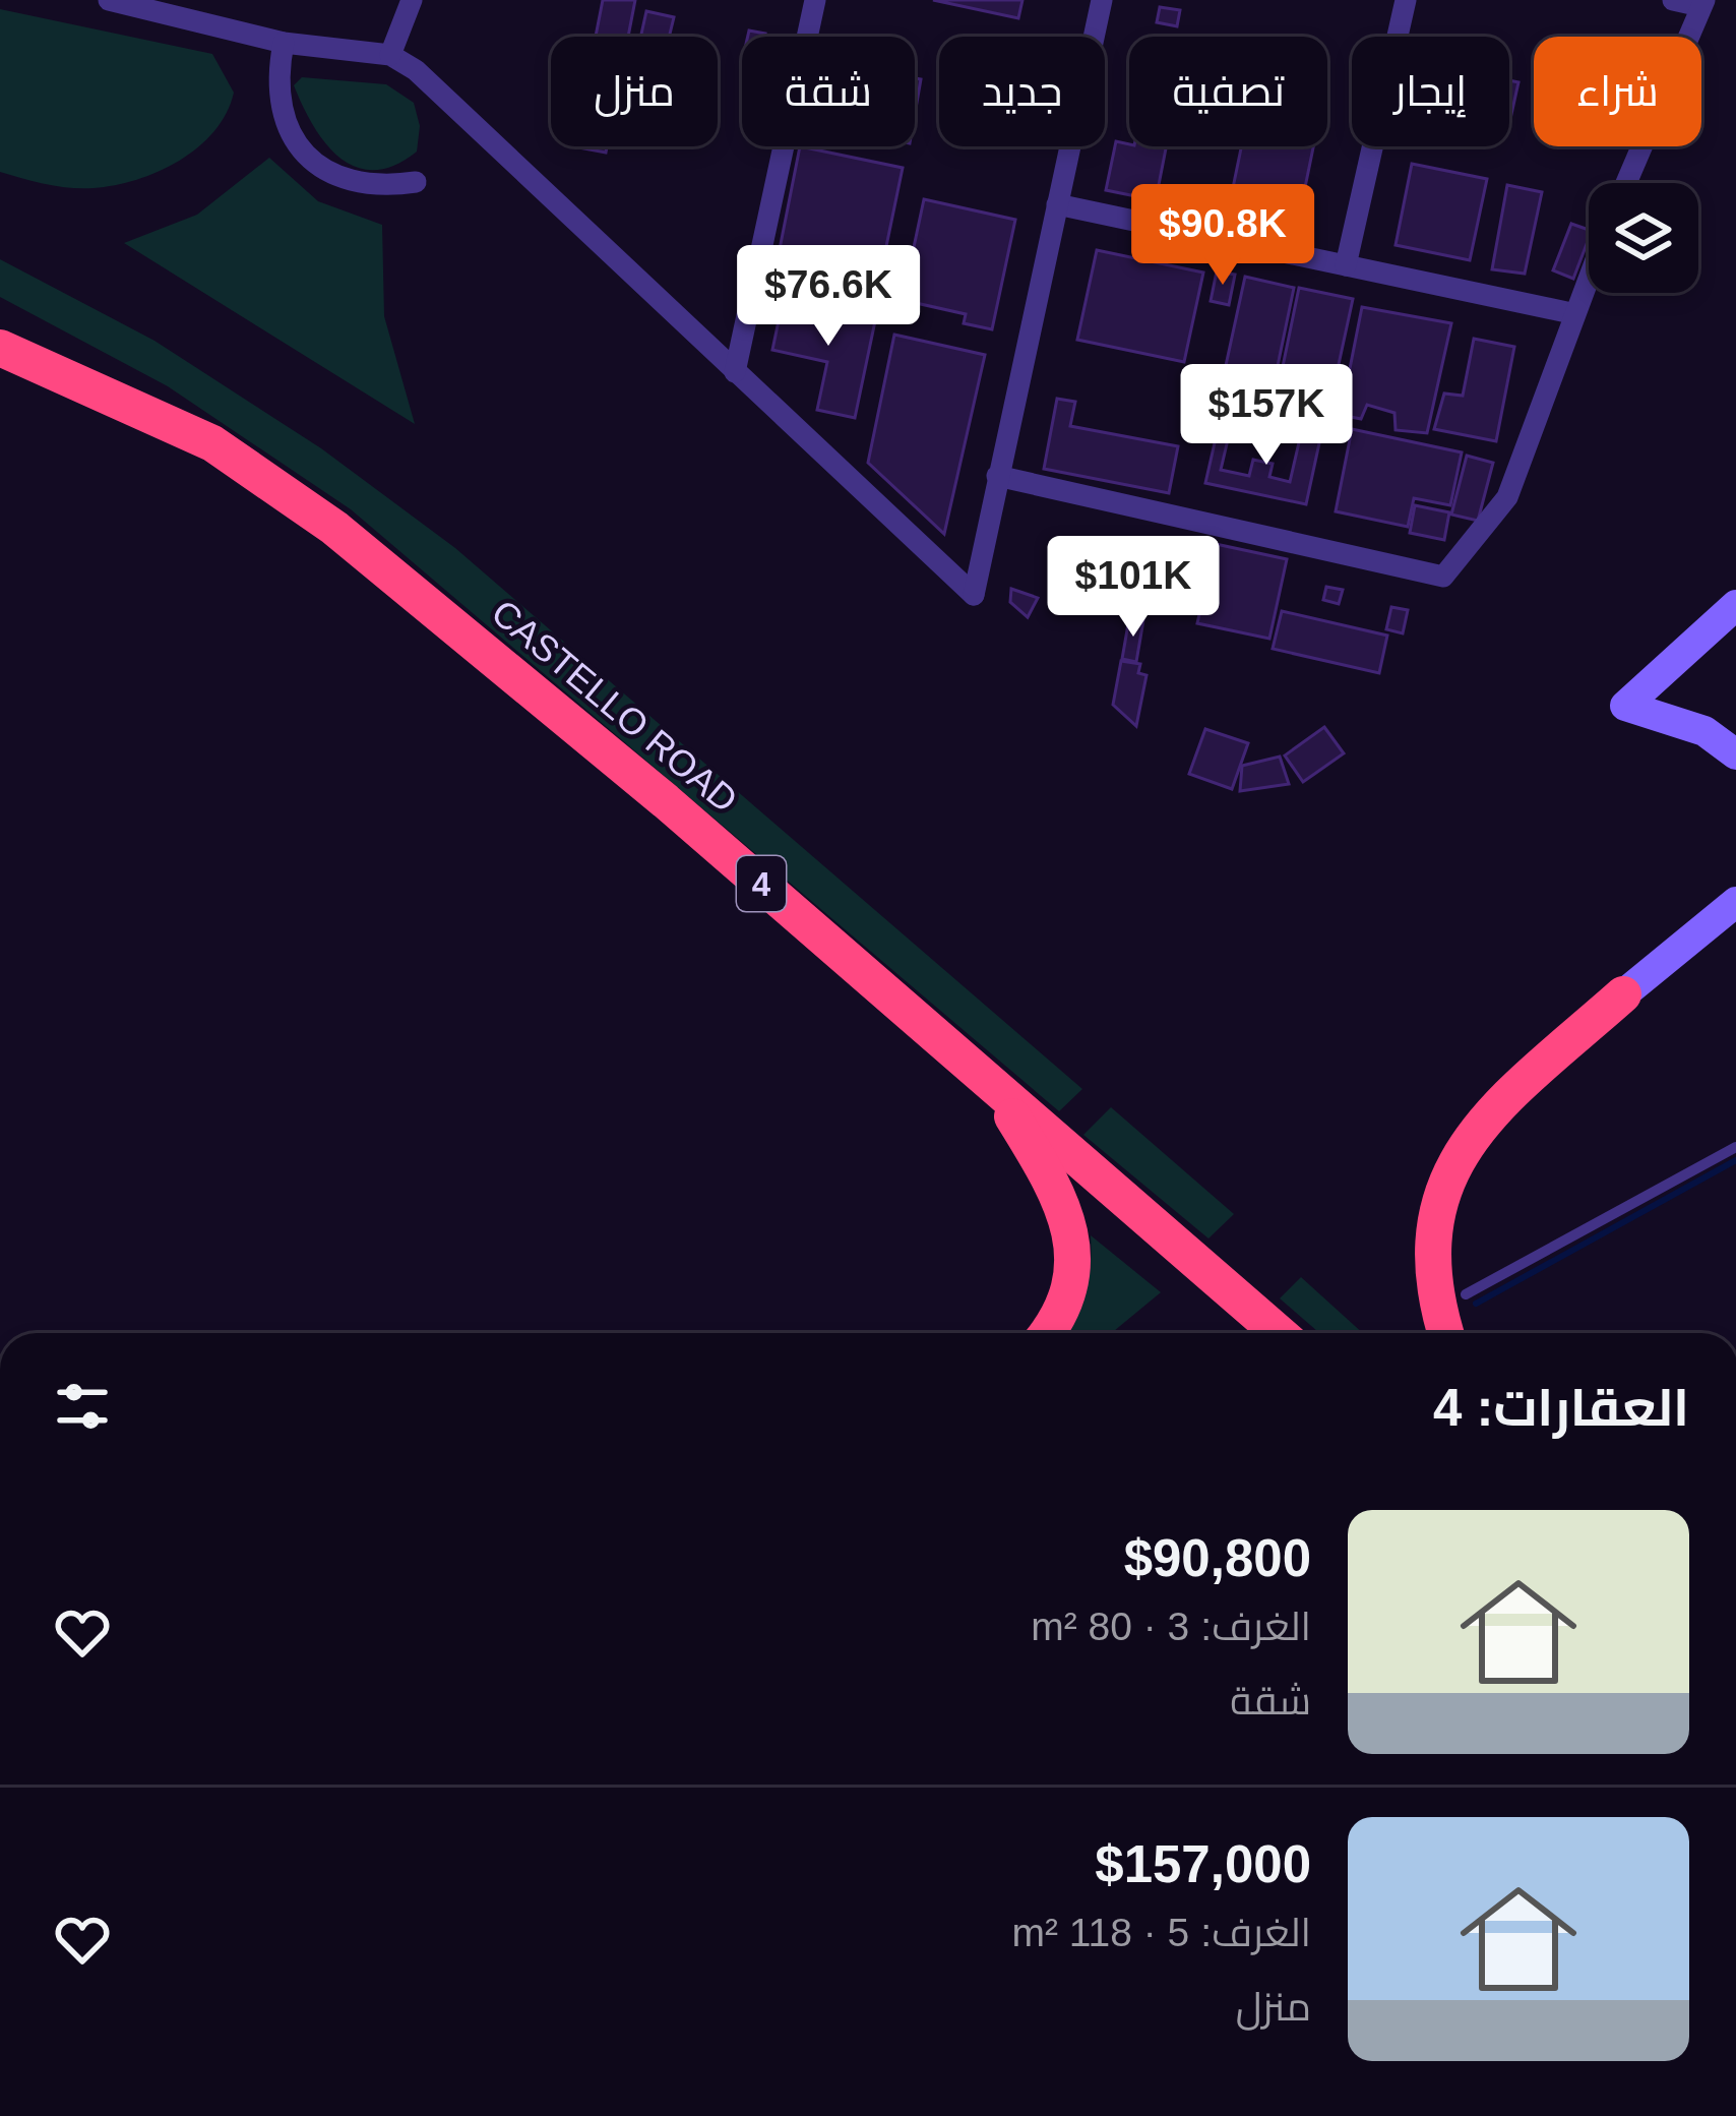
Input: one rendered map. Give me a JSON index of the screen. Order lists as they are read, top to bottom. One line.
{"streets":{"highway":["CASTELLO ROAD","4"]},"page":{"chip":["شراء","إيجار","تصفية","جديد","شقة","منزل"],"price":["$90.8K","$76.6K","$157K","$101K"],"heading":"العقارات: 4","list":[{"name":"$90,800","note":"الغرف: 3 · 80 m² · شقة"},{"name":"$157,000","note":"الغرف: 5 · 118 m² · منزل"}]}}
